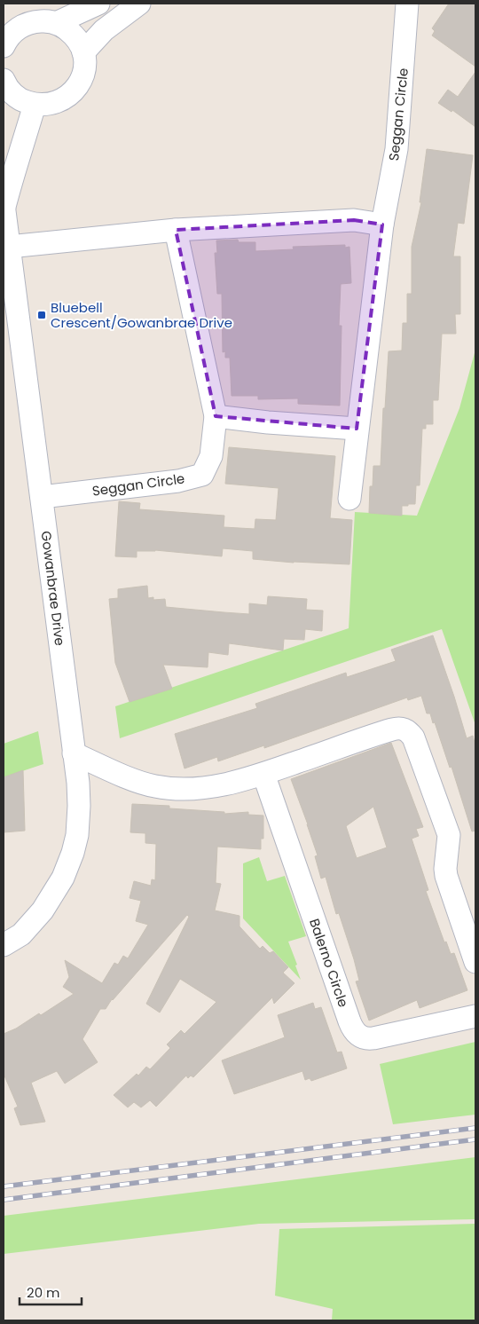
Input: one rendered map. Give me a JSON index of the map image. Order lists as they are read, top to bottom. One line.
{"streets":{"street":["Seggan Circle","Gowanbrae Drive","Balerno Circle"]},"crossings":[["Seggan Circle","Gowanbrae Drive"]],"places":{"transit":["Bluebell Crescent/Gowanbrae Drive"]},"scale_bar":"20 m"}
